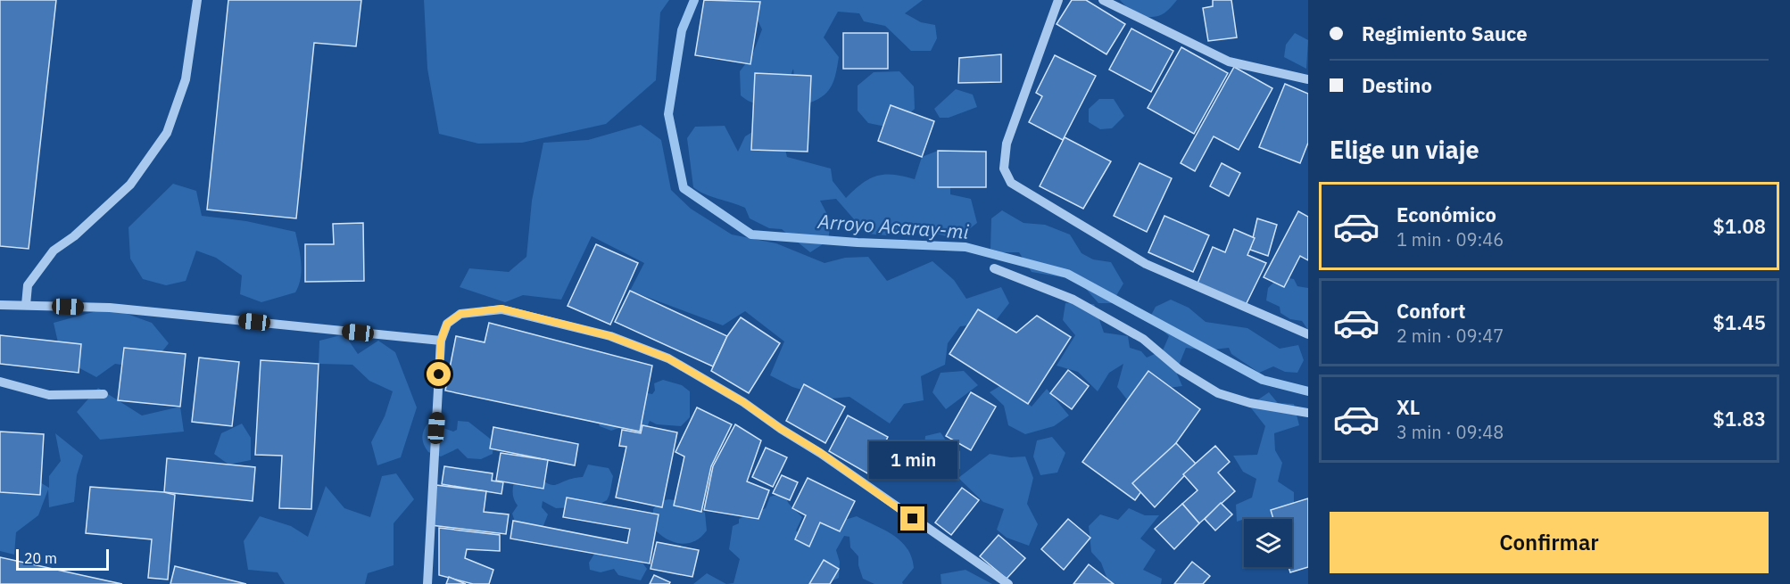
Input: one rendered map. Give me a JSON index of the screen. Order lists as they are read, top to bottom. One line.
{"water":["Arroyo Acaray-mi"],"scale_bar":"20 m","page":{"banner":["Regimiento Sauce","Destino"],"heading":"Elige un viaje","list":[{"name":"Económico","note":"1 min · 09:46","value":"$1.08"},{"name":"Confort","note":"2 min · 09:47","value":"$1.45"},{"name":"XL","note":"3 min · 09:48","value":"$1.83"}],"bubble":"1 min","buttons":"Confirmar","scale":"20 m"}}
